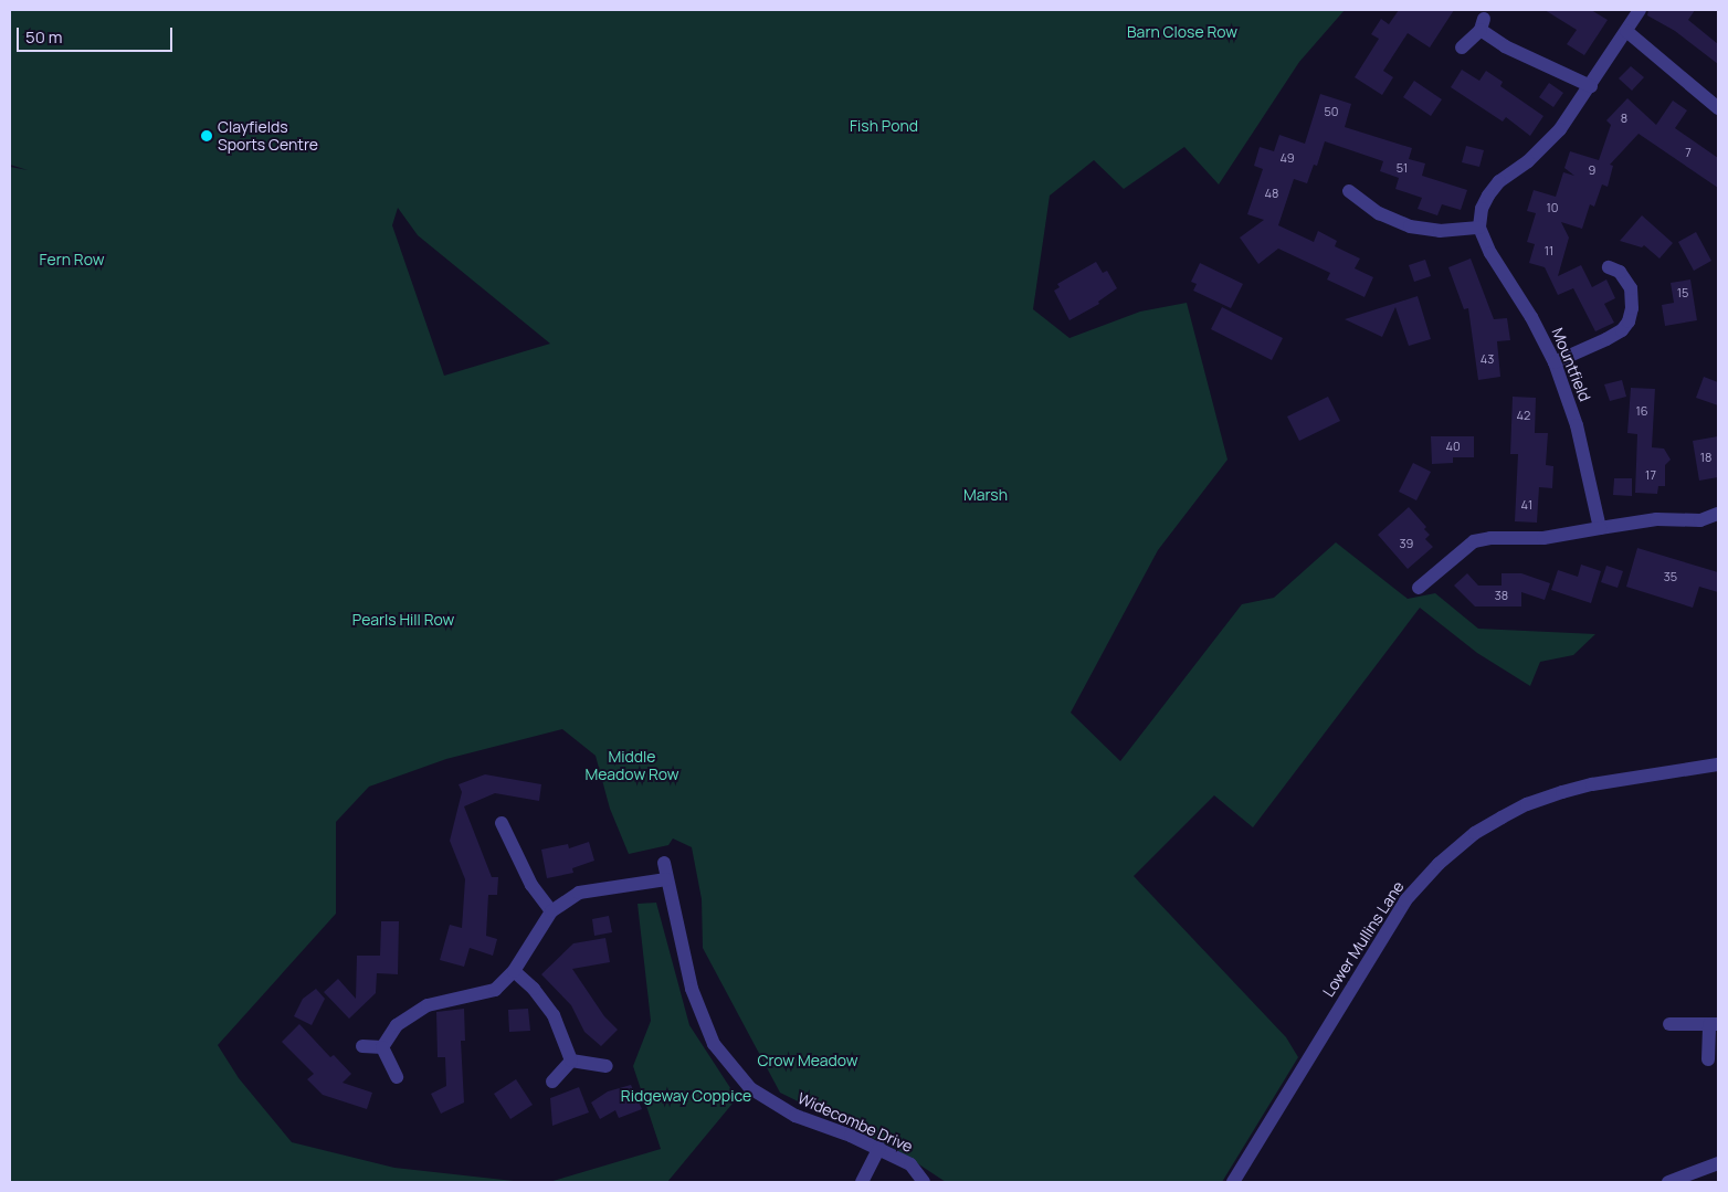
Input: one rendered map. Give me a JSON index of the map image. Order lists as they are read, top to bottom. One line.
{"streets":{"street":["Mountfield","Lower Mullins Lane","Widecombe Drive"]},"parks":["Barn Close Row","Fish Pond","Fern Row","Marsh","Pearls Hill Row","Middle Meadow Row","Crow Meadow","Ridgeway Coppice"],"places":["Clayfields Sports Centre"],"house_numbers":["50","8","7","49","51","9","48","10","11","15","43","16","42","40","18","17","41","39","35","38"],"scale_bar":"50 m"}
